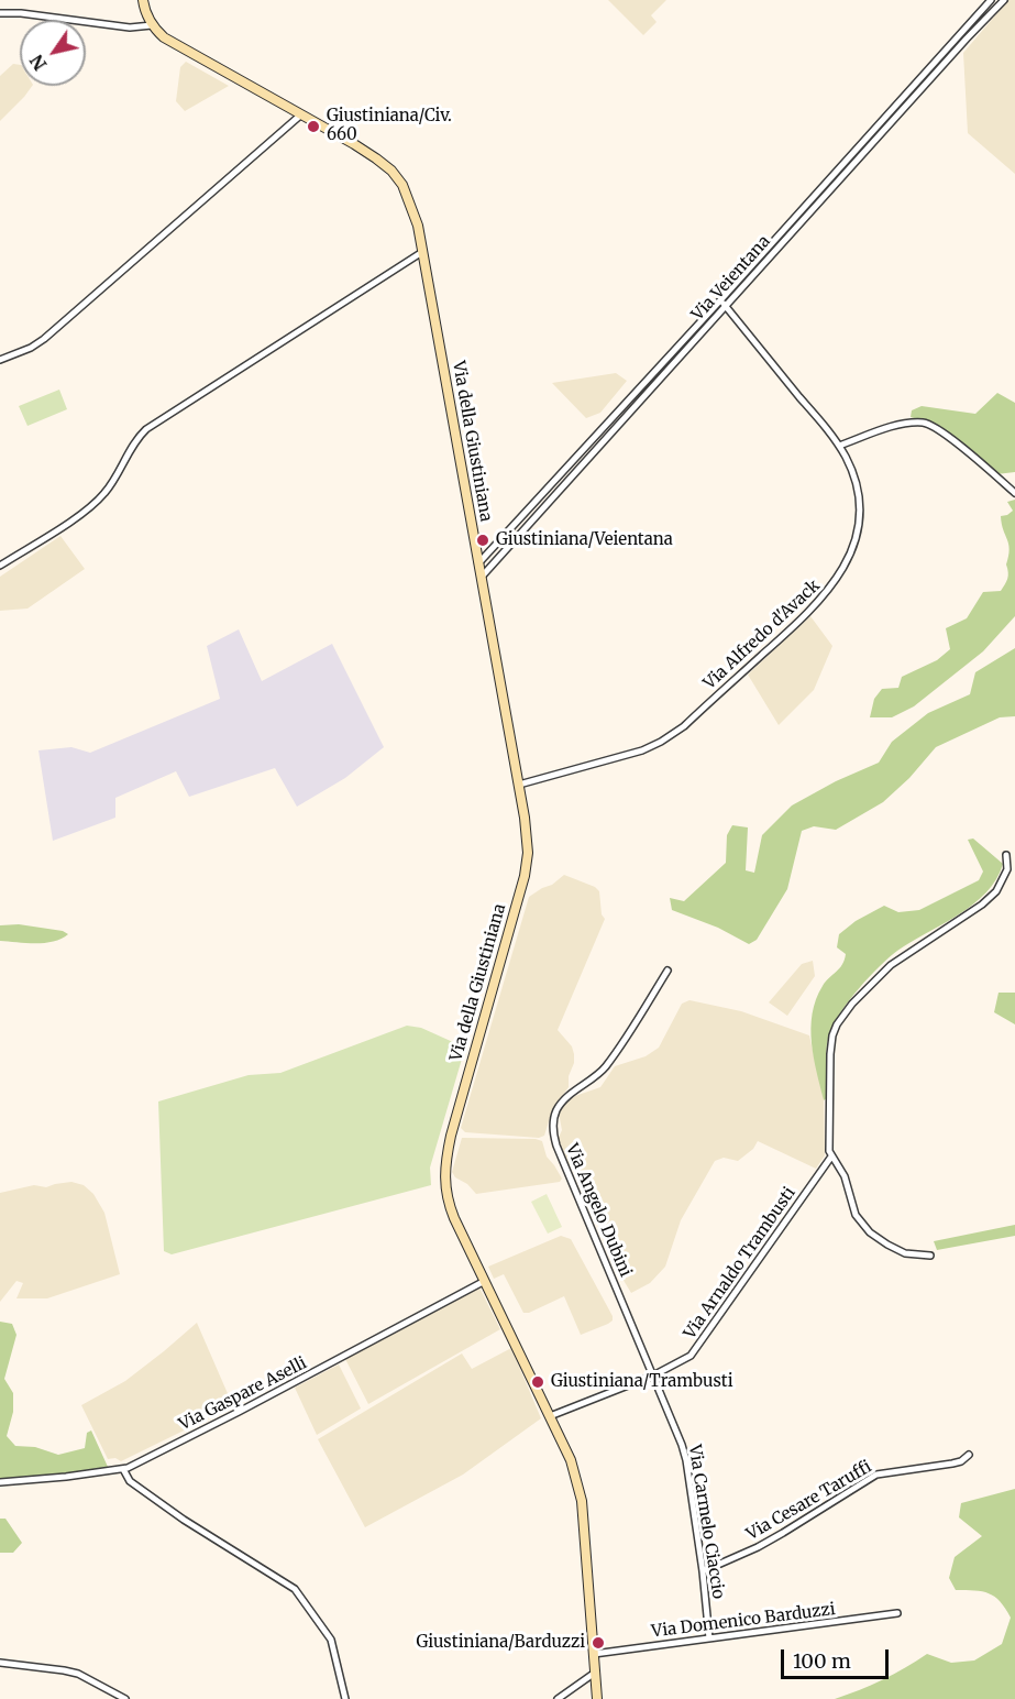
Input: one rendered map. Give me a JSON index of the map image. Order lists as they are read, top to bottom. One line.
{"streets":{"street":["Via Veientana","Via della Giustiniana","Via Alfredo d'Avack","Via Angelo Dubini","Via Arnaldo Trambusti","Via Gaspare Aselli","Via Cesare Taruffi","Via Carmelo Ciaccio","Via Domenico Barduzzi"]},"crossings":[["Via Veientana","Via della Giustiniana"],["Via Veientana","Via Alfredo d'Avack"],["Via della Giustiniana","Via Alfredo d'Avack"],["Via della Giustiniana","Via Arnaldo Trambusti"],["Via della Giustiniana","Via Gaspare Aselli"],["Via della Giustiniana","Via Domenico Barduzzi"],["Via Angelo Dubini","Via Arnaldo Trambusti"],["Via Angelo Dubini","Via Carmelo Ciaccio"],["Via Arnaldo Trambusti","Via Carmelo Ciaccio"],["Via Cesare Taruffi","Via Carmelo Ciaccio"],["Via Carmelo Ciaccio","Via Domenico Barduzzi"]],"places":["Giustiniana/Civ. 660","Giustiniana/Veientana","Giustiniana/Trambusti","Giustiniana/Barduzzi"],"scale_bar":"100 m","north":"bottom left"}
